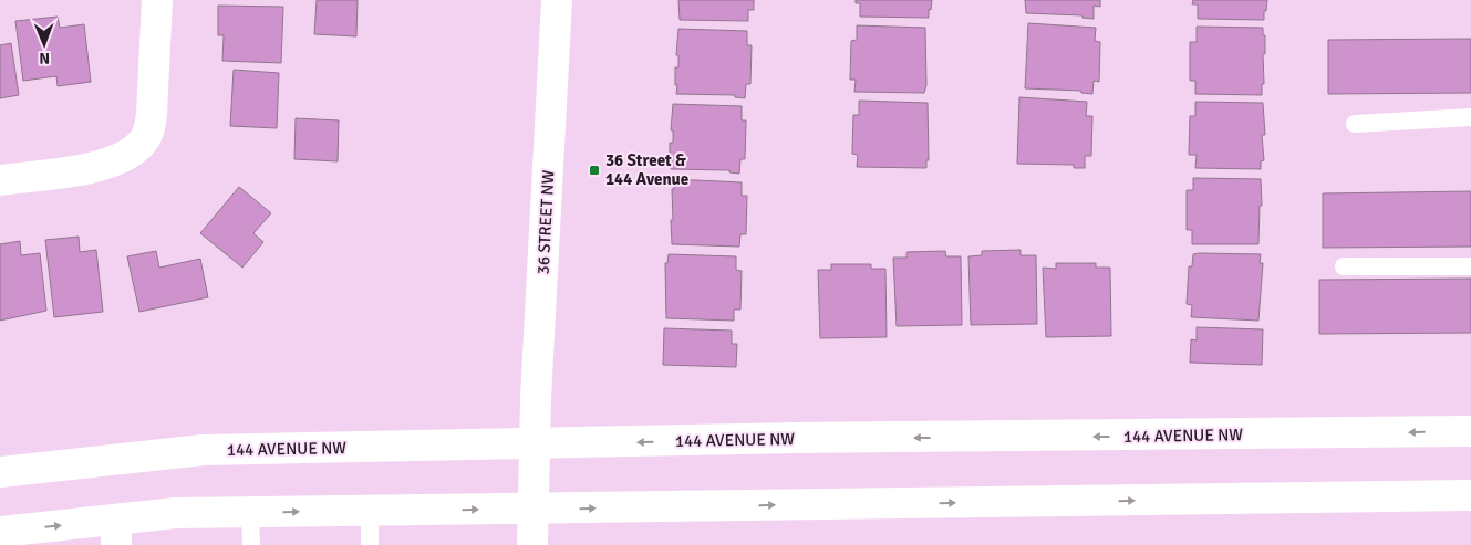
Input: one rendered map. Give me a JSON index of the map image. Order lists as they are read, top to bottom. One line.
{"streets":{"main road":["36 STREET NW","144 AVENUE NW"]},"crossings":[["36 STREET NW","144 AVENUE NW"]],"places":{"transit":["36 Street & 144 Avenue"]},"north":"bottom"}
